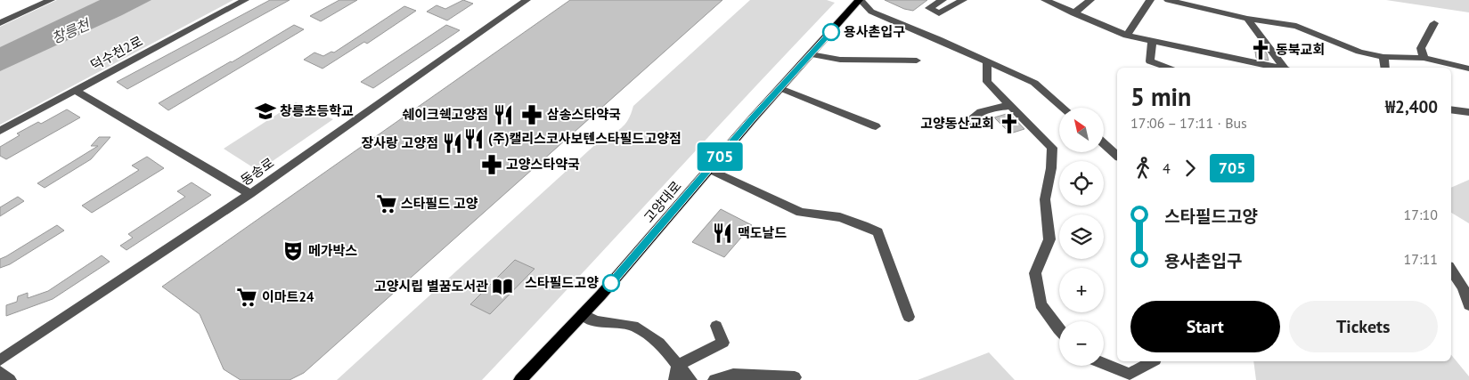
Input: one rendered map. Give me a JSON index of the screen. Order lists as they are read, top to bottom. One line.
{"streets":{"main road":["고양대로"],"street":["덕수천2로","동송로"]},"water":["창릉천"],"places":{"other":["용사촌입구","스타필드고양"],"church":["동북교회","고양동산교회"],"school or university":["창릉초등학교"],"restaurant":["쉐이크쉑고양점","(주)캘리스코사보텐스타필드고양점","장사랑 고양점","맥도날드"],"pharmacy":["삼송스타약국","고양스타약국"],"supermarket":["스타필드 고양","이마트24"],"theatre":["메가박스"],"library":["고양시립 별꿈도서관"]},"lines":["bus line 705"],"north":"top left","page":{"on_map":"705","heading":["5 min","17:06 – 17:11 · Bus","₩2,400"],"map_buttons":["+","−"],"legs":["4","705"],"list":[{"name":"스타필드고양","value":"17:10"},{"name":"용사촌입구","value":"17:11"}],"buttons":["Start","Tickets"]}}
